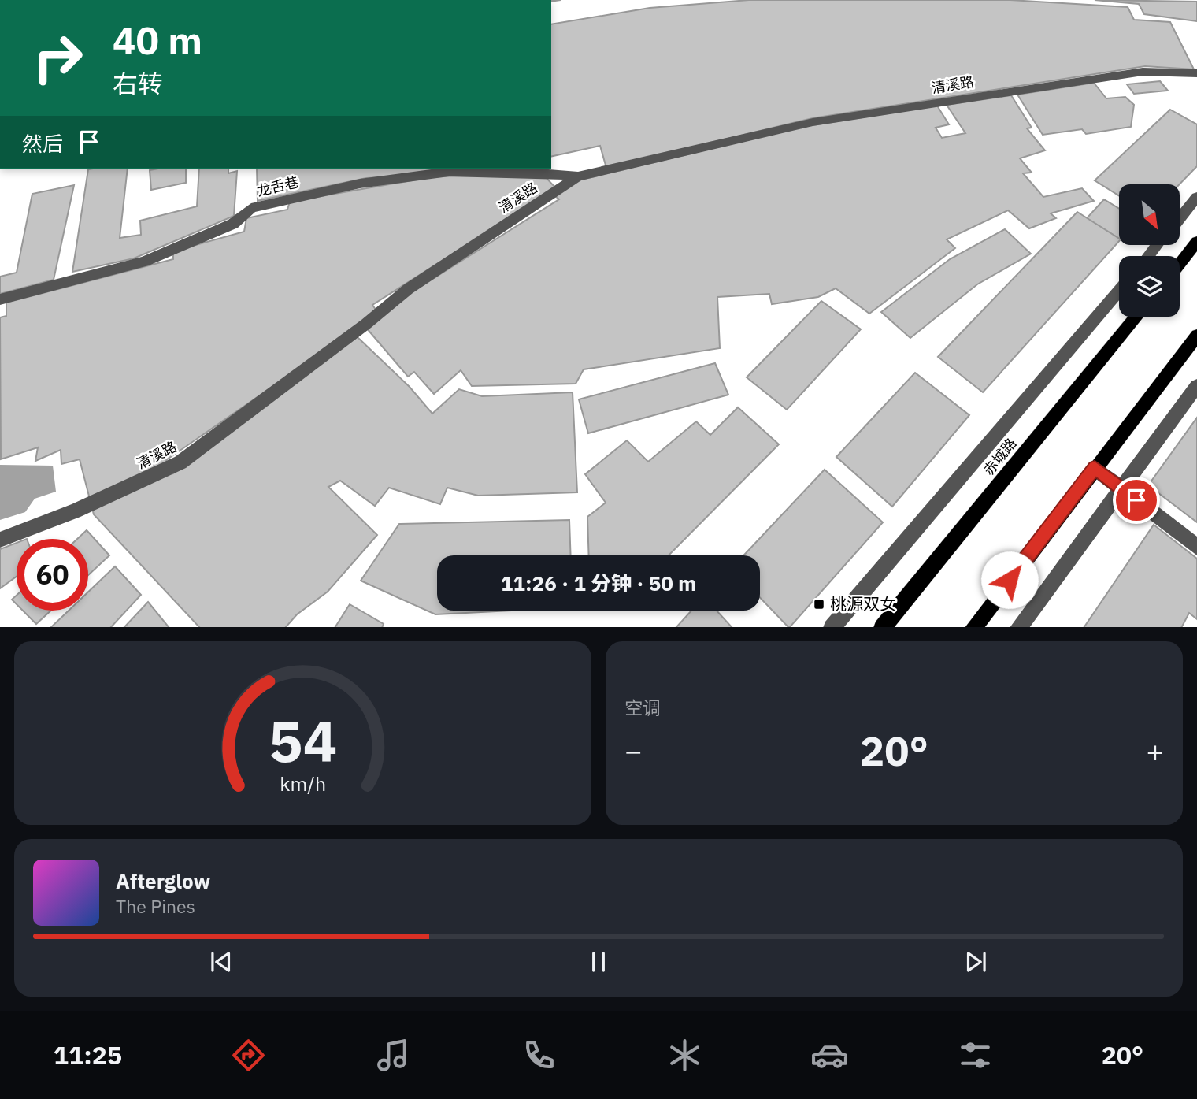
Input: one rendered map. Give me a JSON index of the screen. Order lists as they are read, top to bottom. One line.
{"streets":{"main road":["赤城路"],"street":["清溪路","龙舌巷"]},"crossings":[["清溪路","龙舌巷"]],"places":{"transit":["桃源双女"]},"north":"bottom right","page":{"turn":["40 m","右转"],"then":"然后","limit":"60","trip":"11:26 · 1 分钟 · 50 m","tile":"空调","heat":["−","20°","+"],"song":["Afterglow","The Pines"],"tabs":["11:25","20°"],"gauge":["54","km/h"]}}
